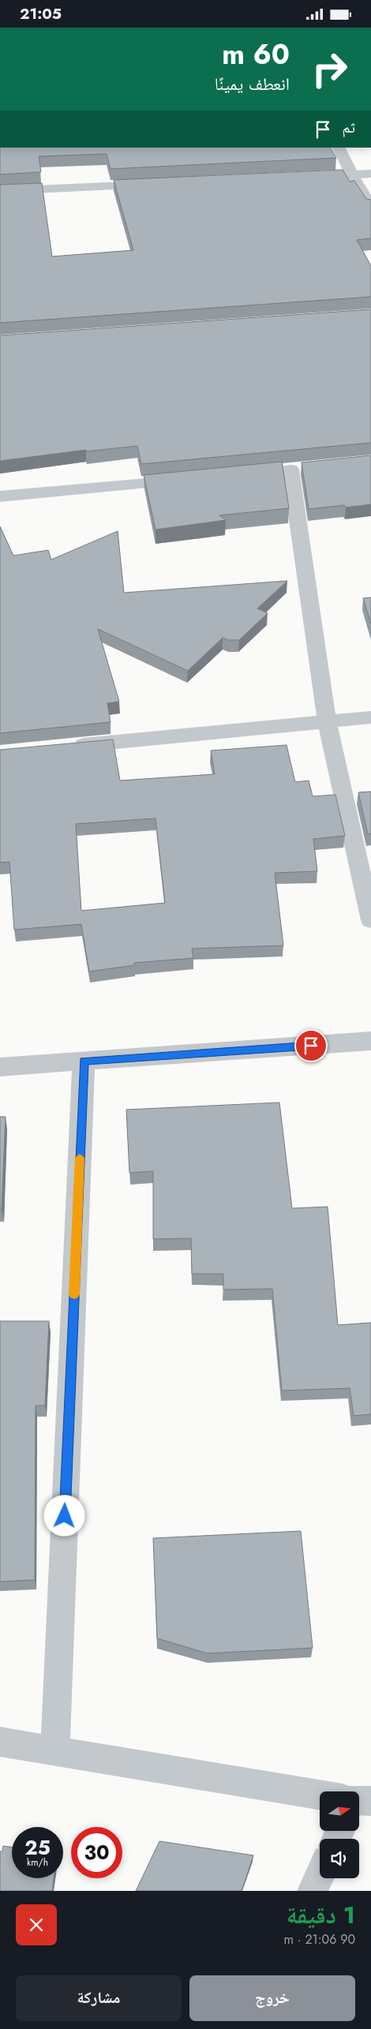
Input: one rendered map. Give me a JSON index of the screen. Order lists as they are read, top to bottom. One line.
{"north":"right","page":{"status":"21:05","turn":["60 m","انعطف يمينًا"],"then":"ثم","speed":"25 km/h","limit":"30","heading":["1 دقيقة","90 m · 21:06"],"buttons":["خروج","مشاركة"]}}
